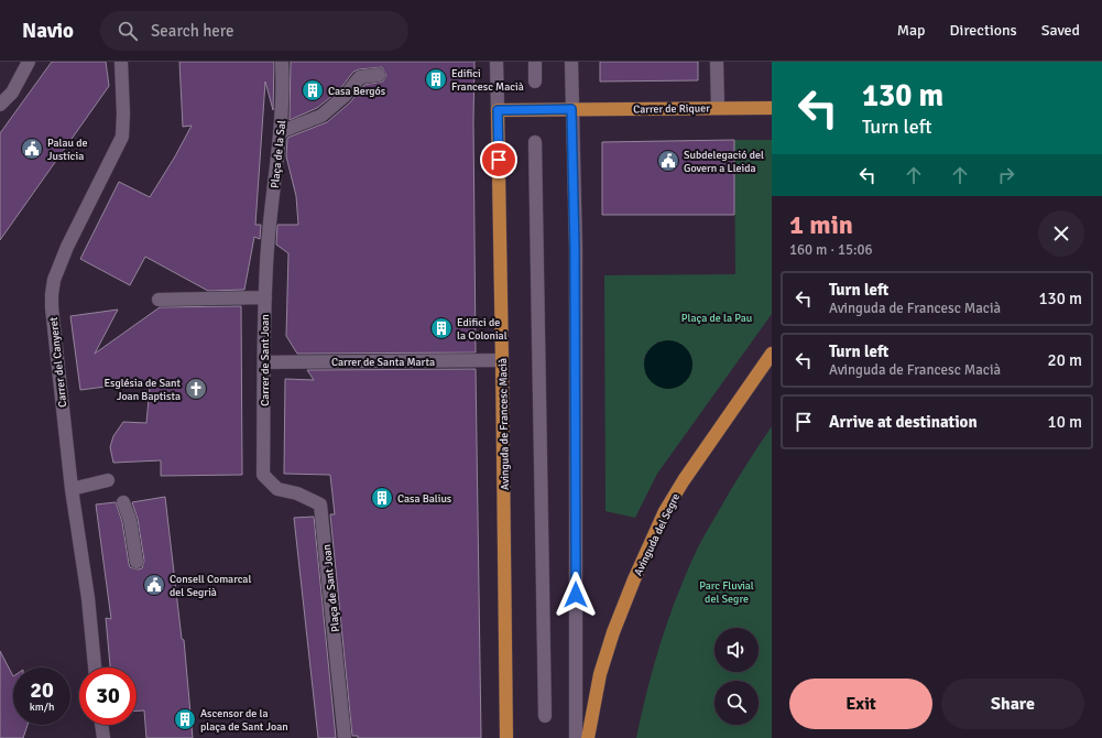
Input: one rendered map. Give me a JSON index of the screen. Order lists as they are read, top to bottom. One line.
{"streets":{"main road":["Carrer de Riquer","Avinguda de Francesc Macià","Avinguda del Segre"],"street":["Plaça de la Sal","Carrer de Sant Joan","Carrer de Santa Marta","Carrer del Canyeret","Plaça de Sant Joan"]},"crossings":[["Plaça de la Sal","Carrer de Sant Joan"],["Carrer de Sant Joan","Carrer de Santa Marta"],["Carrer de Sant Joan","Plaça de Sant Joan"],["Carrer de Santa Marta","Avinguda de Francesc Macià"]],"parks":["Plaça de la Pau","Parc Fluvial del Segre"],"places":{"building":["Edifici Francesc Macià","Casa Bergós","Edifici de la Colonial","Casa Balius","Ascensor de la plaça de Sant Joan"],"public building":["Palau de Justícia","Subdelegació del Govern a Lleida","Consell Comarcal del Segrià"],"church":["Església de Sant Joan Baptista"]},"page":{"header":"Navio","search":"Search here","nav":["Map","Directions","Saved"],"turn":["130 m","Turn left"],"heading":["1 min","160 m · 15:06"],"list":[{"name":"Turn left","note":"Avinguda de Francesc Macià","value":"130 m"},{"name":"Turn left","note":"Avinguda de Francesc Macià","value":"20 m"},{"name":"Arrive at destination","value":"10 m"}],"speed":"20 km/h","limit":"30","buttons":["Exit","Share"]}}
